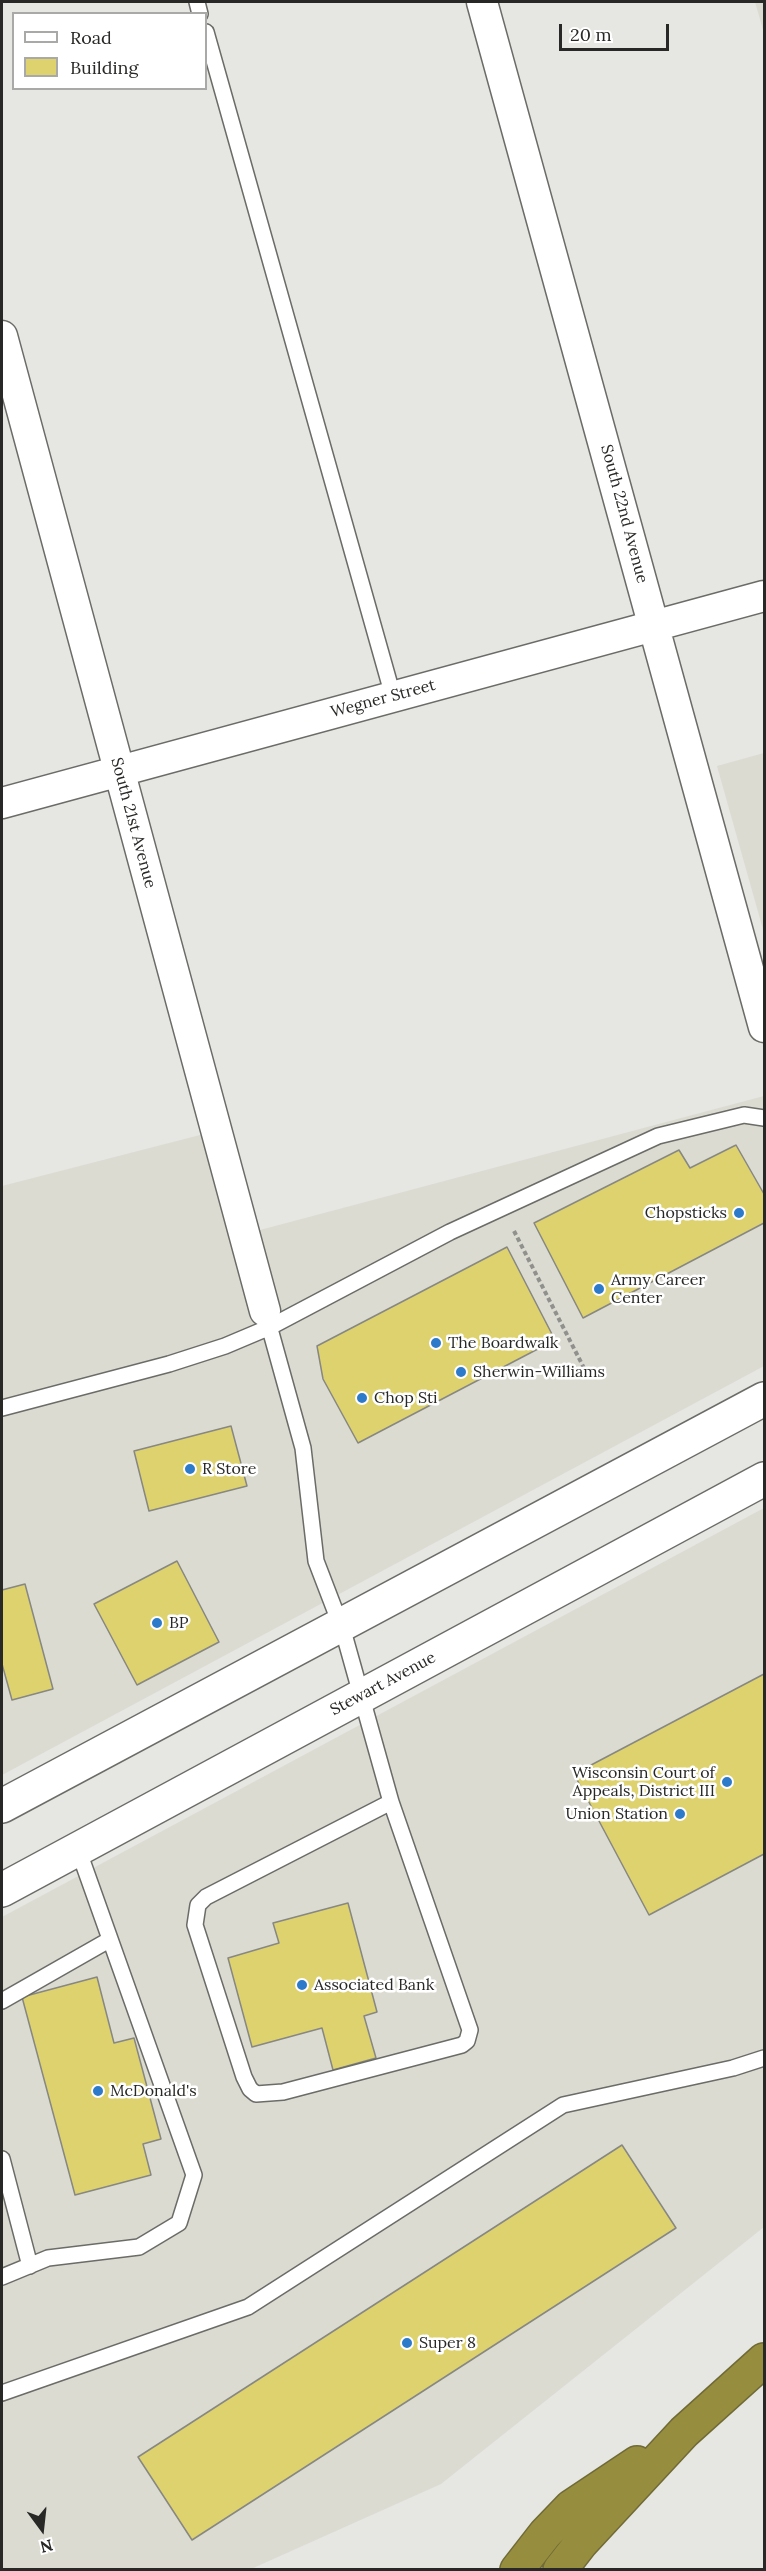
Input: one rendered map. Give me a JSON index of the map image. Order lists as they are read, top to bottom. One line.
{"streets":{"street":["South 22nd Avenue","Wegner Street","South 21st Avenue","Stewart Avenue"]},"crossings":[["South 22nd Avenue","Wegner Street"],["Wegner Street","South 21st Avenue"]],"places":["Chopsticks","Army Career Center","The Boardwalk","Sherwin-Williams","Chop Sti","R Store","BP","Wisconsin Court of Appeals, District III","Union Station","Associated Bank","McDonald's","Super 8"],"legend":["Road","Building"],"scale_bar":"20 m","north":"bottom"}
